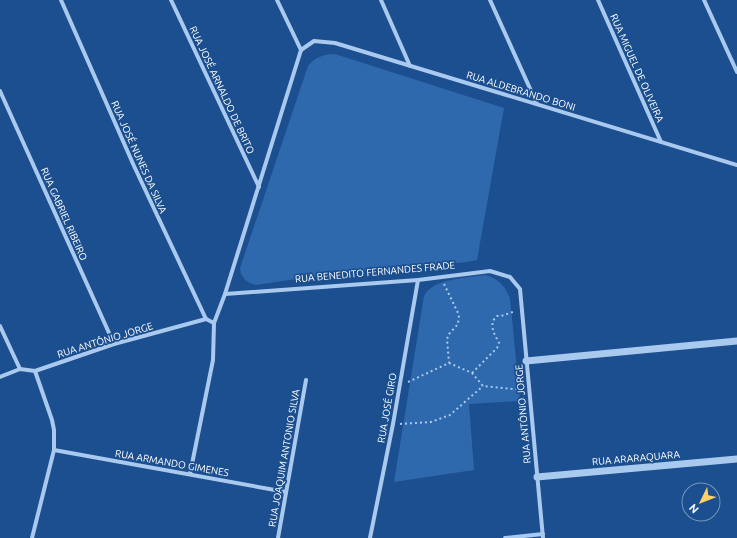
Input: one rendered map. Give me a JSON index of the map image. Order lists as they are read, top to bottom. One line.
{"streets":{"street":["RUA MIGUEL DE OLIVEIRA","RUA JOSÉ ARNALDO DE BRITO","RUA ALDEBRANDO BONI","RUA JOSÉ NUNES DA SILVA","RUA GABRIEL RIBEIRO","RUA BENEDITO FERNANDES FRADE","RUA ANTÔNIO JORGE","RUA JOSÉ GIRO","RUA JOAQUIM ANTONIO SILVA","RUA ARARAQUARA","RUA ARMANDO GIMENES"]},"crossings":[["RUA MIGUEL DE OLIVEIRA","RUA ALDEBRANDO BONI"],["RUA JOSÉ NUNES DA SILVA","RUA ANTÔNIO JORGE"],["RUA GABRIEL RIBEIRO","RUA ANTÔNIO JORGE"],["RUA BENEDITO FERNANDES FRADE","RUA ANTÔNIO JORGE"],["RUA BENEDITO FERNANDES FRADE","RUA JOSÉ GIRO"],["RUA ANTÔNIO JORGE","RUA ARARAQUARA"],["RUA JOAQUIM ANTONIO SILVA","RUA ARMANDO GIMENES"]],"north":"bottom left"}
